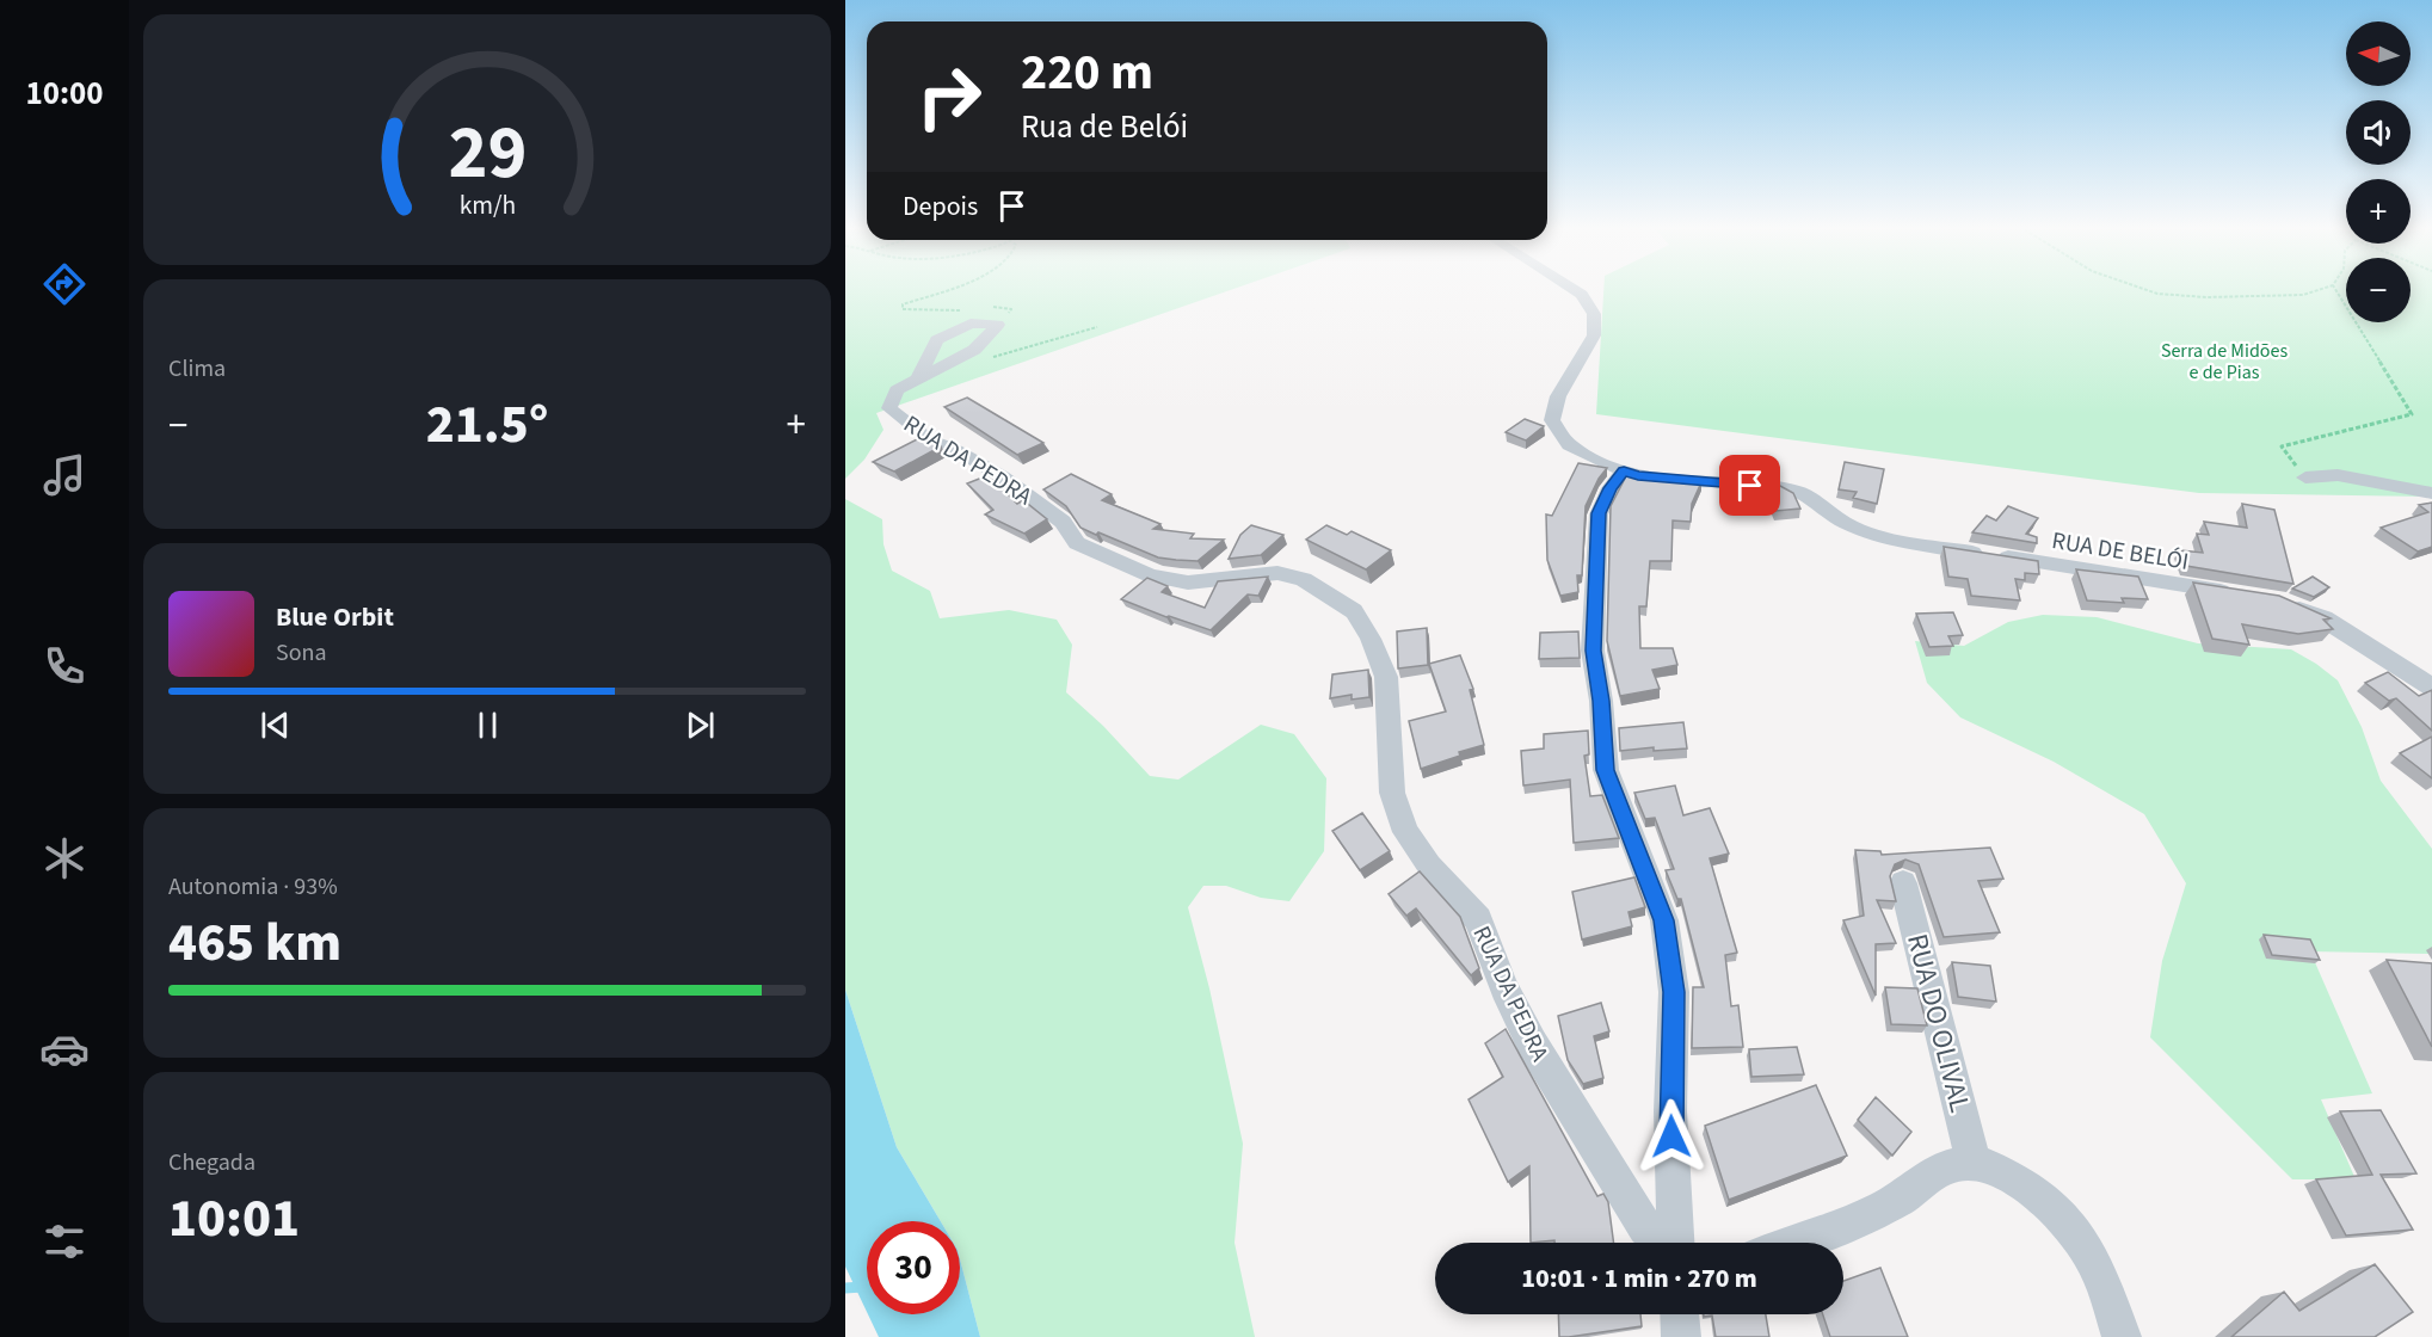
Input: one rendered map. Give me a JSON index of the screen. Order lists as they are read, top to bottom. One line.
{"streets":{"street":["RUA DA PEDRA","RUA DE BELÓI","RUA DO OLIVAL"]},"parks":["Serra de Midões e de Pias"],"north":"left","page":{"tabs":"10:00","map_buttons":["+","−"],"turn":["220 m","Rua de Belói"],"then":"Depois","tile":["Clima",["Autonomia · 93%","465 km"],["Chegada","10:01"]],"heat":["−","21.5°","+"],"song":["Blue Orbit","Sona"],"limit":"30","trip":"10:01 · 1 min · 270 m","gauge":["29","km/h"]}}
